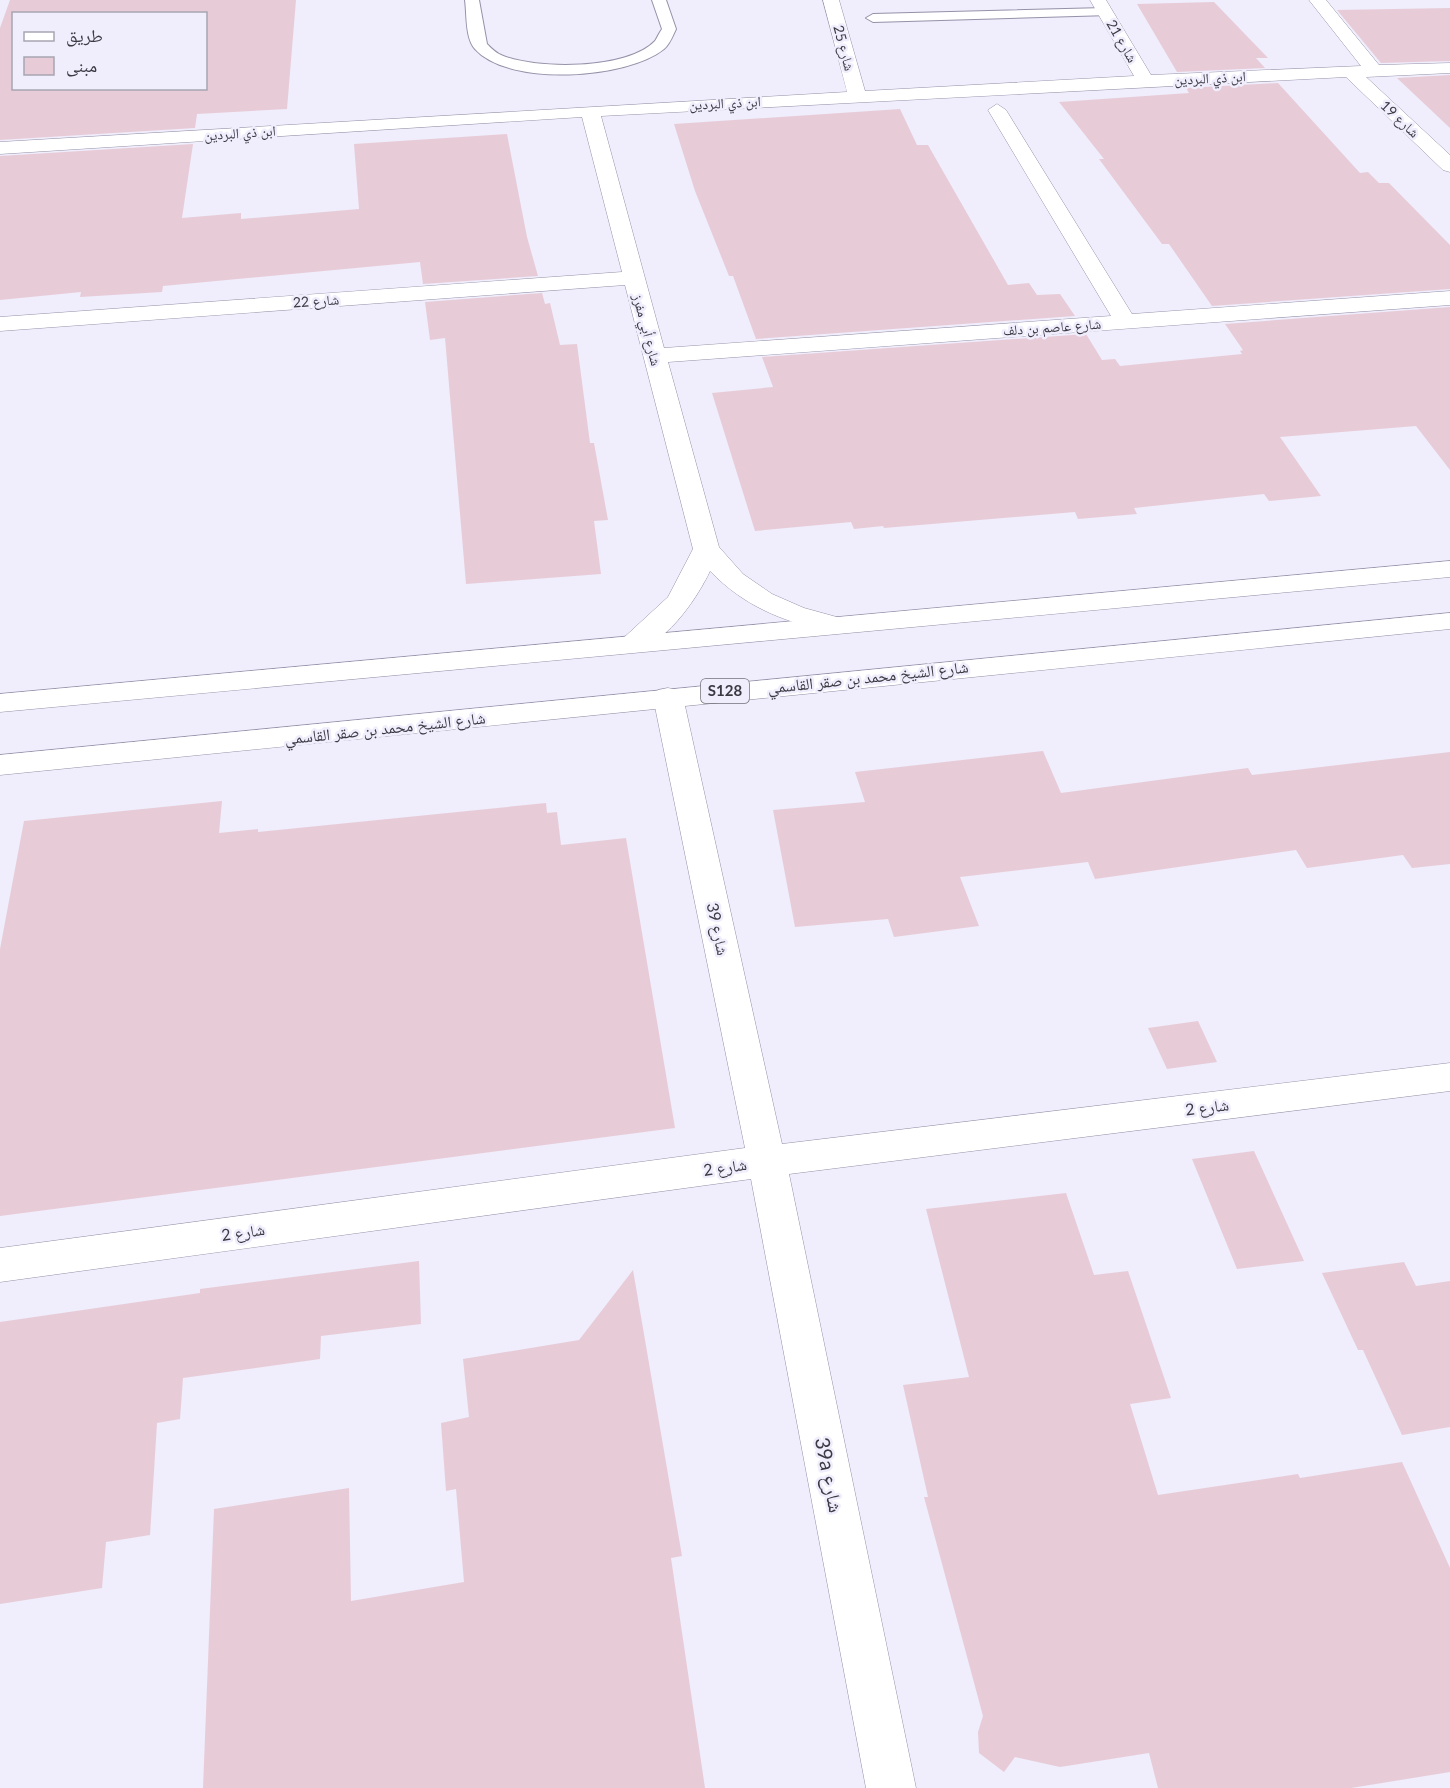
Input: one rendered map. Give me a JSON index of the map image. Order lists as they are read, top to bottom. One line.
{"streets":{"street":["شارع 21","شارع 25","ابن ذي البردين","شارع 19","شارع 22","شارع عاصم بن دلف","شارع أبي مفرز","شارع الشيخ محمد بن صقر القاسمي","S128","شارع 39","شارع 2","39a شارع"]},"crossings":[["شارع 21","ابن ذي البردين"],["شارع 25","ابن ذي البردين"],["ابن ذي البردين","شارع 19"],["ابن ذي البردين","شارع أبي مفرز"],["شارع 22","شارع أبي مفرز"],["شارع عاصم بن دلف","شارع أبي مفرز"],["شارع الشيخ محمد بن صقر القاسمي","شارع 39"],["شارع 39","شارع 2"],["شارع 39","39a شارع"],["شارع 2","39a شارع"]],"legend":["طريق","مبنى"]}
